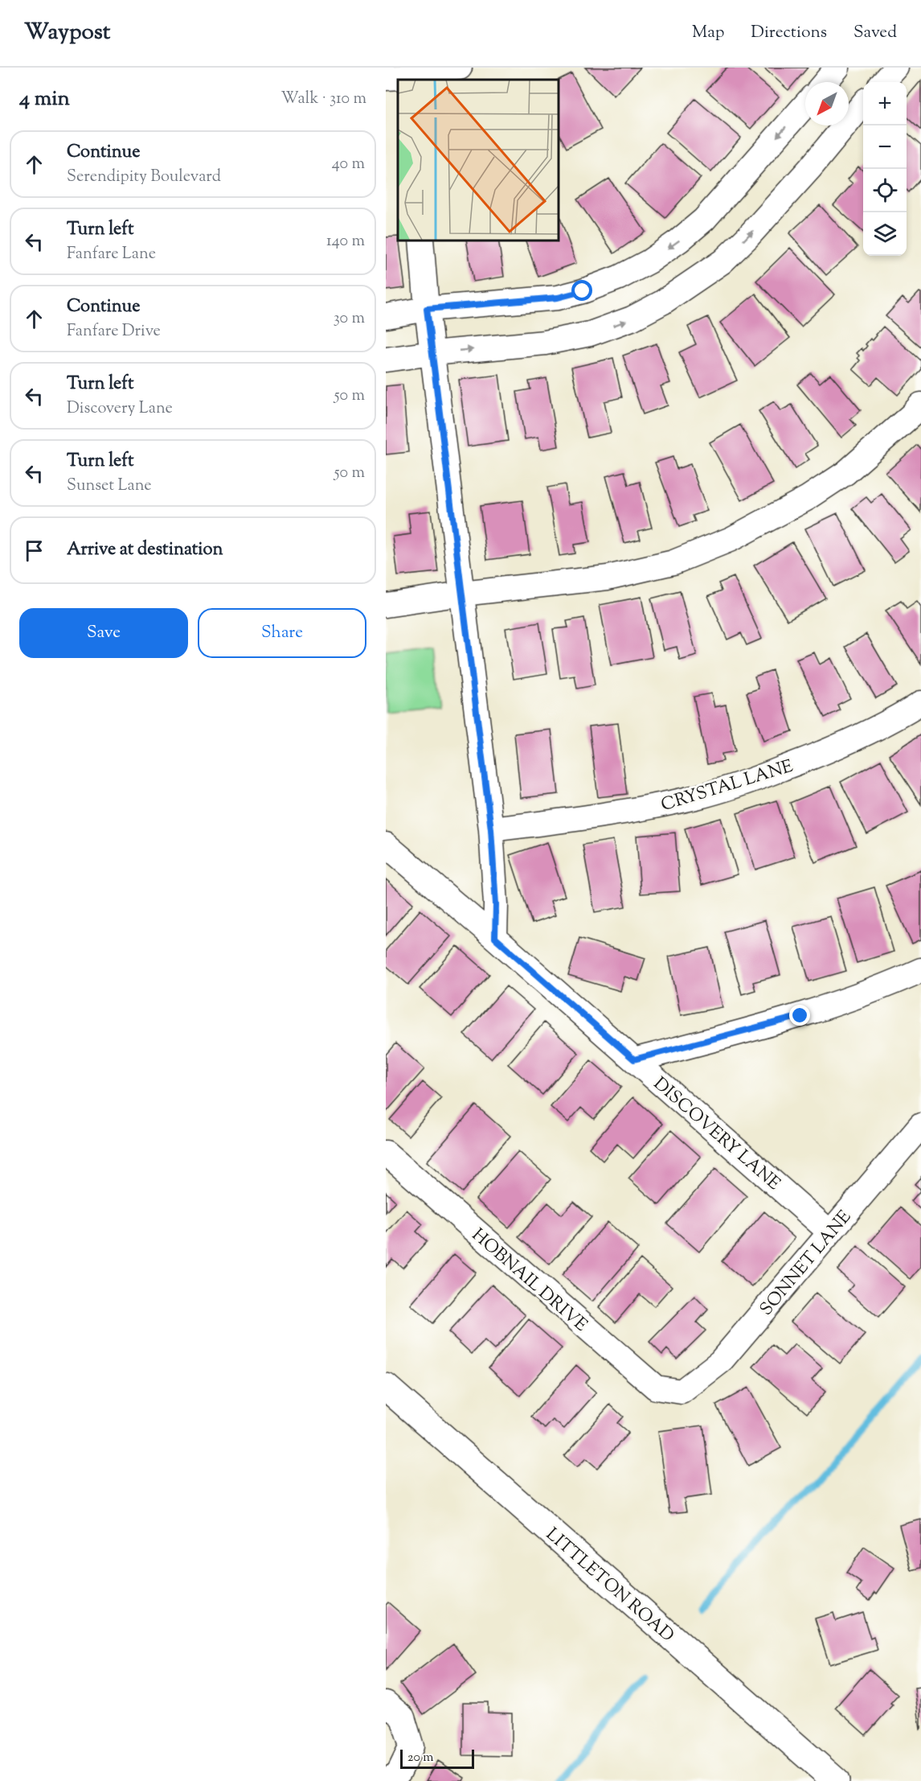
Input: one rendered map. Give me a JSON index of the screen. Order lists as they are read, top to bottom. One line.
{"streets":{"street":["CRYSTAL LANE","DISCOVERY LANE","SONNET LANE","HOBNAIL DRIVE","LITTLETON ROAD"]},"crossings":[["DISCOVERY LANE","SONNET LANE"],["SONNET LANE","HOBNAIL DRIVE"]],"scale_bar":"20 m","north":"bottom left","page":{"header":"Waypost","nav":["Map","Directions","Saved"],"heading":["4 min","Walk · 310 m"],"map_buttons":["+","−"],"list":[["Continue","Serendipity Boulevard","40 m"],["Turn left","Fanfare Lane","140 m"],["Continue","Fanfare Drive","30 m"],["Turn left","Discovery Lane","50 m"],["Turn left","Sunset Lane","50 m"],"Arrive at destination"],"buttons":["Save","Share"],"scale":"20 m"}}
